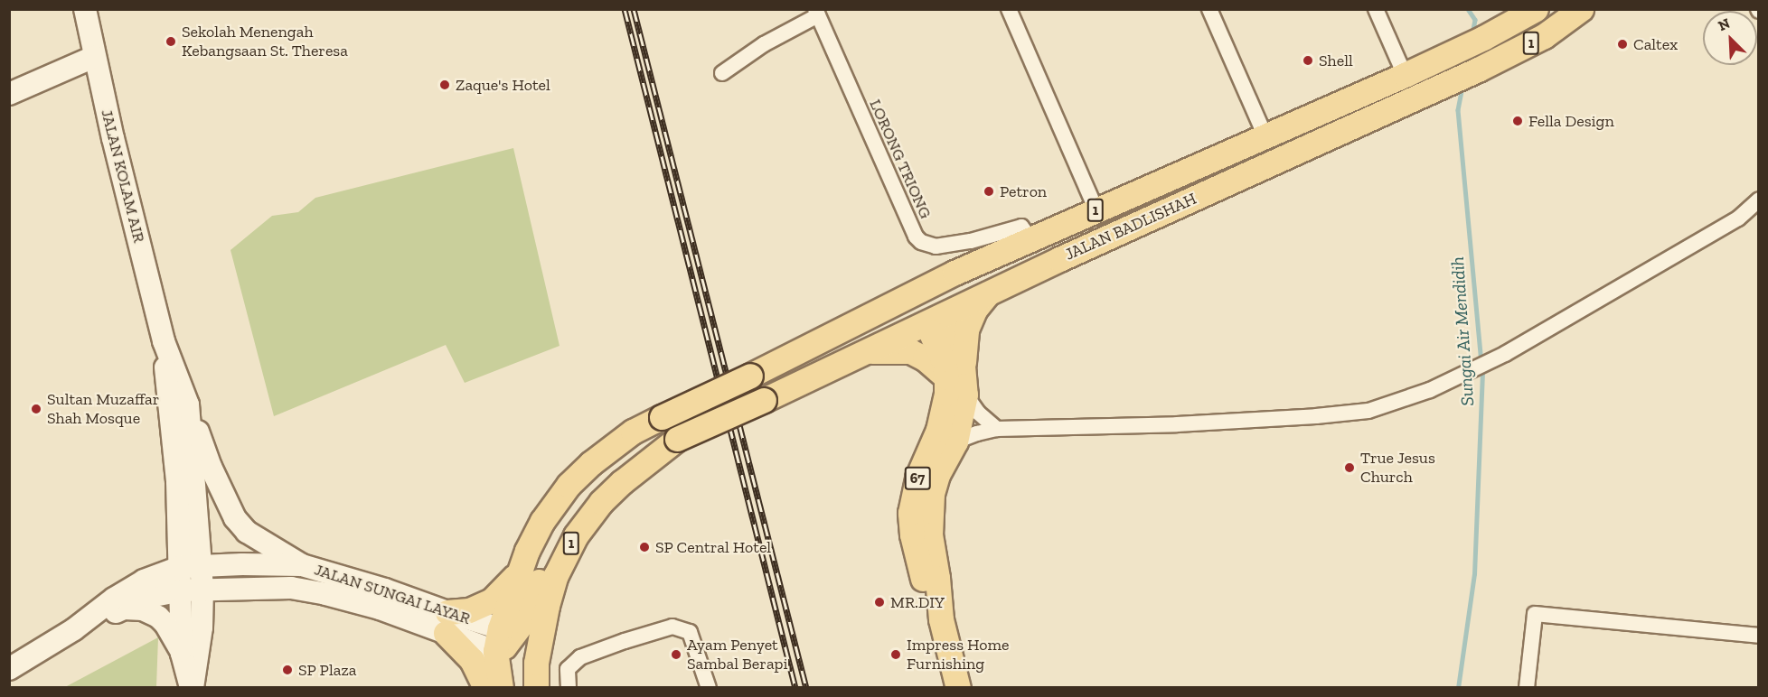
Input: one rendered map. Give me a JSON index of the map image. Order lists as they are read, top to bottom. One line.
{"streets":{"main road":["1","JALAN KOLAM AIR","JALAN BADLISHAH","67","JALAN SUNGAI LAYAR"],"street":["LORONG TRIONG"]},"crossings":[["1","JALAN BADLISHAH"],["1","JALAN SUNGAI LAYAR"],["LORONG TRIONG","JALAN BADLISHAH"],["JALAN KOLAM AIR","JALAN SUNGAI LAYAR"],["JALAN BADLISHAH","67"]],"water":["Sungai Air Mendidih"],"places":["Sekolah Menengah Kebangsaan St. Theresa","Caltex","Shell","Zaque's Hotel","Fella Design","Petron","Sultan Muzaffar Shah Mosque","True Jesus Church","SP Central Hotel","MR.DIY","Ayam Penyet Sambal Berapi","Impress Home Furnishing","SP Plaza"],"north":"top left"}
